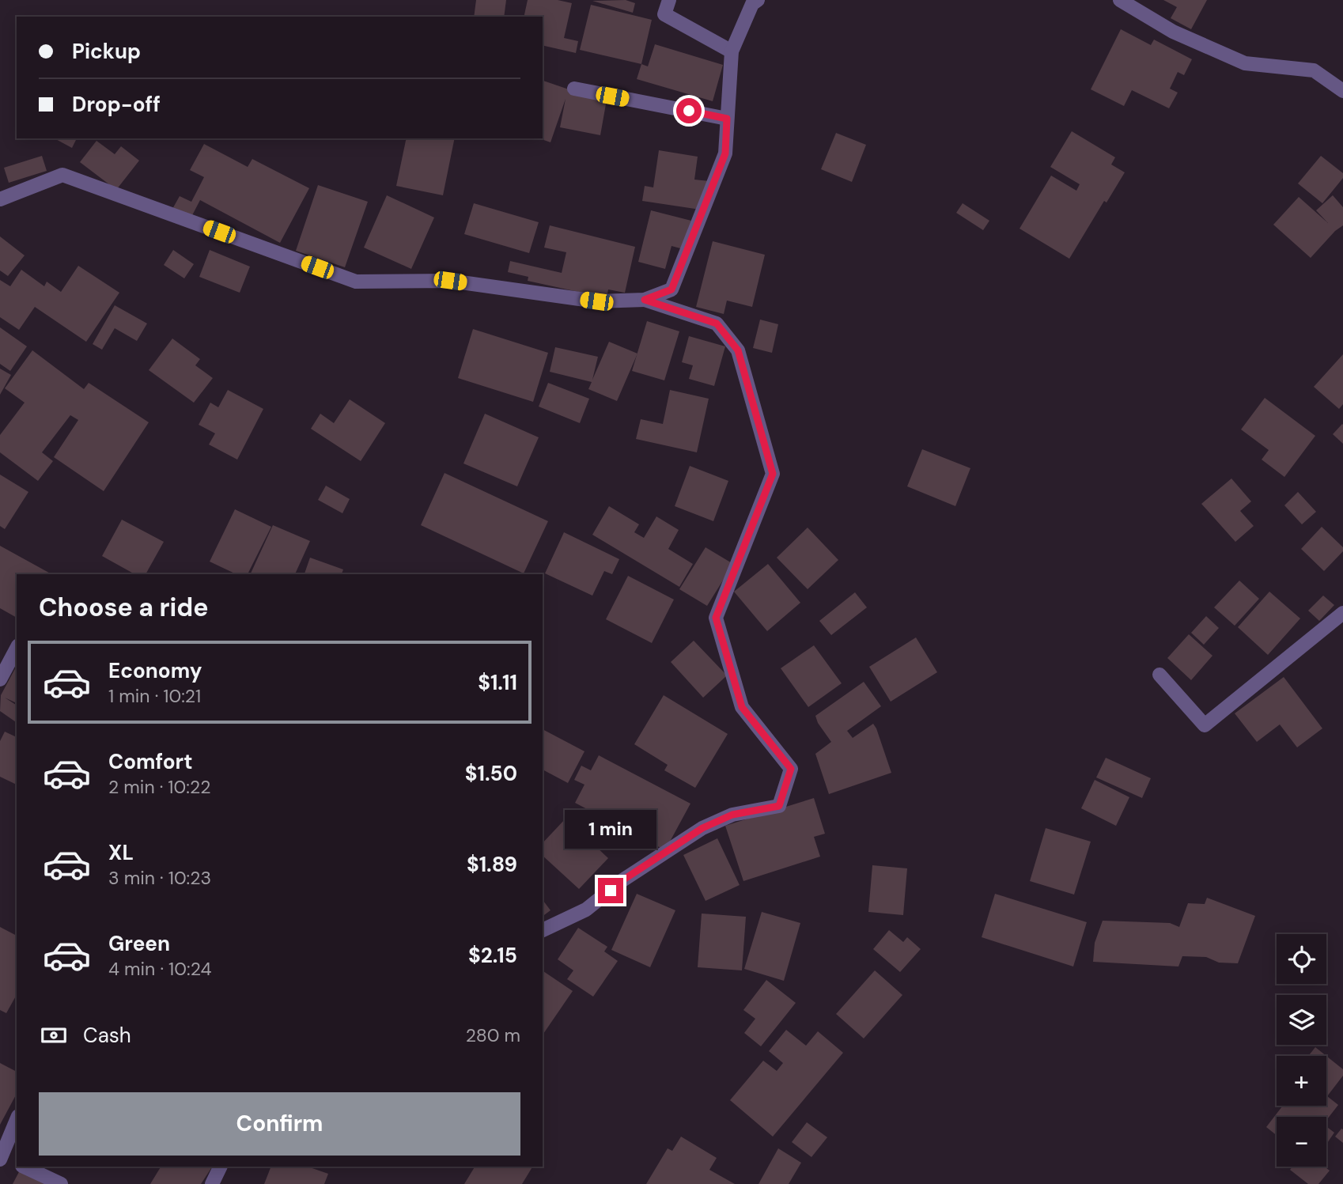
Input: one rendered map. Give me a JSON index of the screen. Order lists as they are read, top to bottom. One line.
{"page":{"banner":["Pickup","Drop-off"],"heading":"Choose a ride","list":[{"name":"Economy","note":"1 min · 10:21","value":"$1.11"},{"name":"Comfort","note":"2 min · 10:22","value":"$1.50"},{"name":"XL","note":"3 min · 10:23","value":"$1.89"},{"name":"Green","note":"4 min · 10:24","value":"$2.15"}],"bubble":"1 min","map_buttons":["+","−"],"pay":["Cash","280 m"],"buttons":"Confirm"}}
